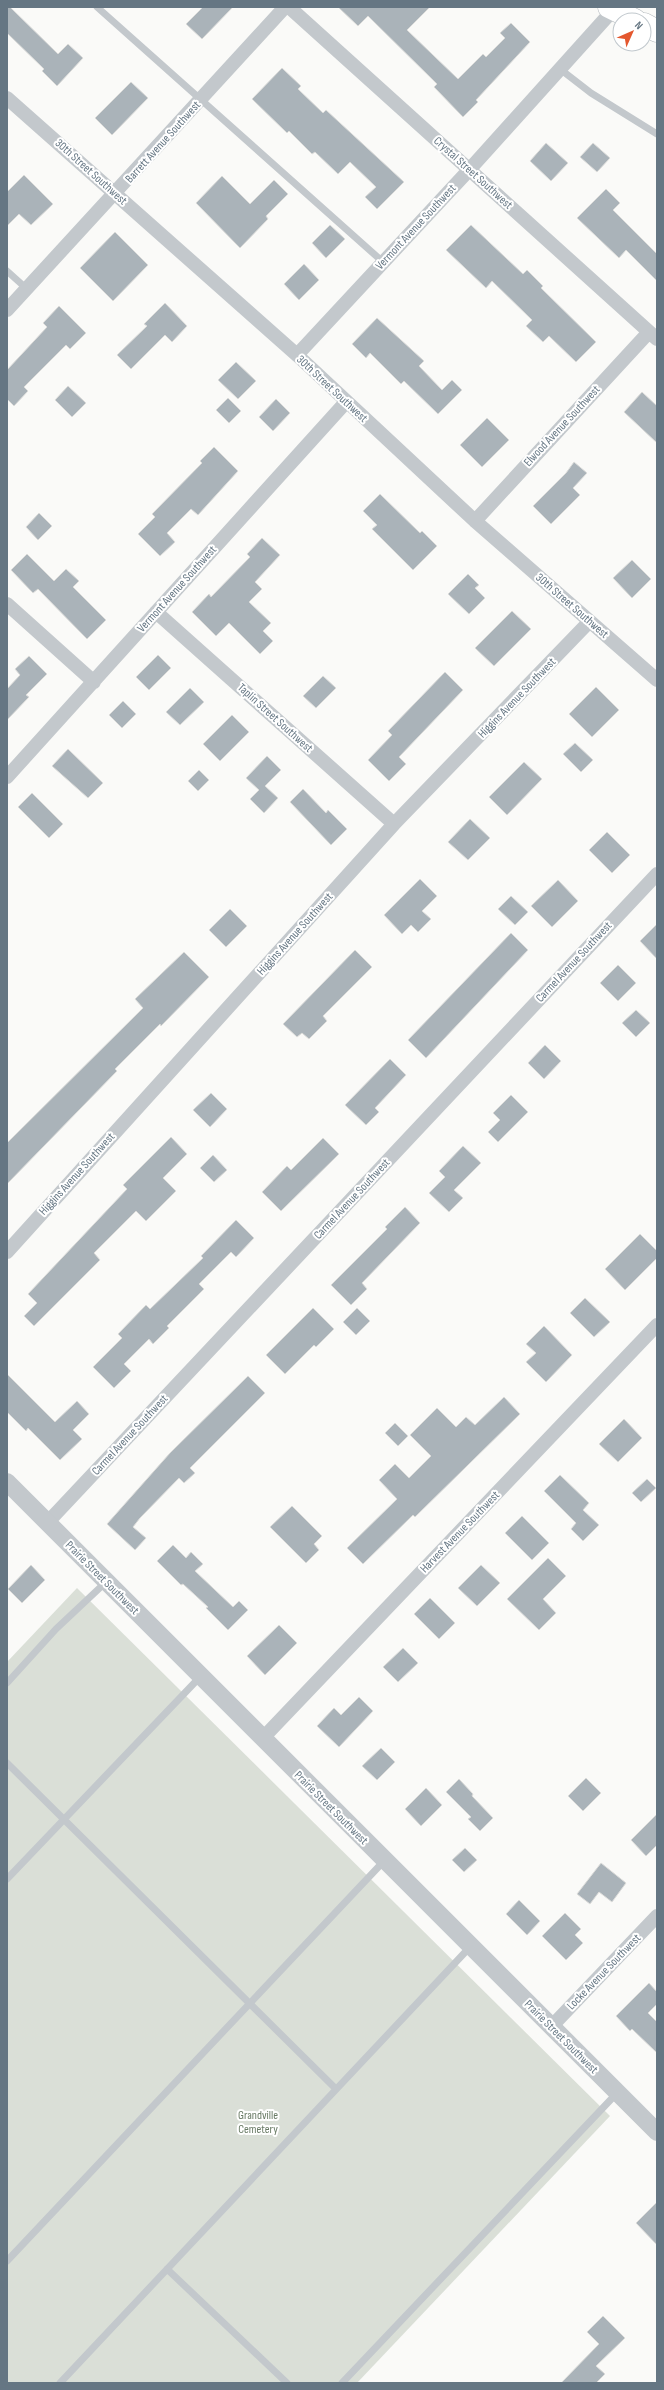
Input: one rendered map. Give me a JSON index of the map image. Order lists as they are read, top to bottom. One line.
{"streets":{"street":["Barrett Avenue Southwest","30th Street Southwest","Crystal Street Southwest","Vermont Avenue Southwest","Elwood Avenue Southwest","Higgins Avenue Southwest","Taplin Street Southwest","Carmel Avenue Southwest","Harvest Avenue Southwest","Prairie Street Southwest","Locke Avenue Southwest"]},"crossings":[["Barrett Avenue Southwest","30th Street Southwest"],["30th Street Southwest","Vermont Avenue Southwest"],["30th Street Southwest","Elwood Avenue Southwest"],["30th Street Southwest","Higgins Avenue Southwest"],["Crystal Street Southwest","Vermont Avenue Southwest"],["Crystal Street Southwest","Elwood Avenue Southwest"],["Vermont Avenue Southwest","Taplin Street Southwest"],["Higgins Avenue Southwest","Taplin Street Southwest"],["Carmel Avenue Southwest","Prairie Street Southwest"],["Harvest Avenue Southwest","Prairie Street Southwest"],["Prairie Street Southwest","Locke Avenue Southwest"]],"parks":["Grandville Cemetery"],"north":"top right"}
